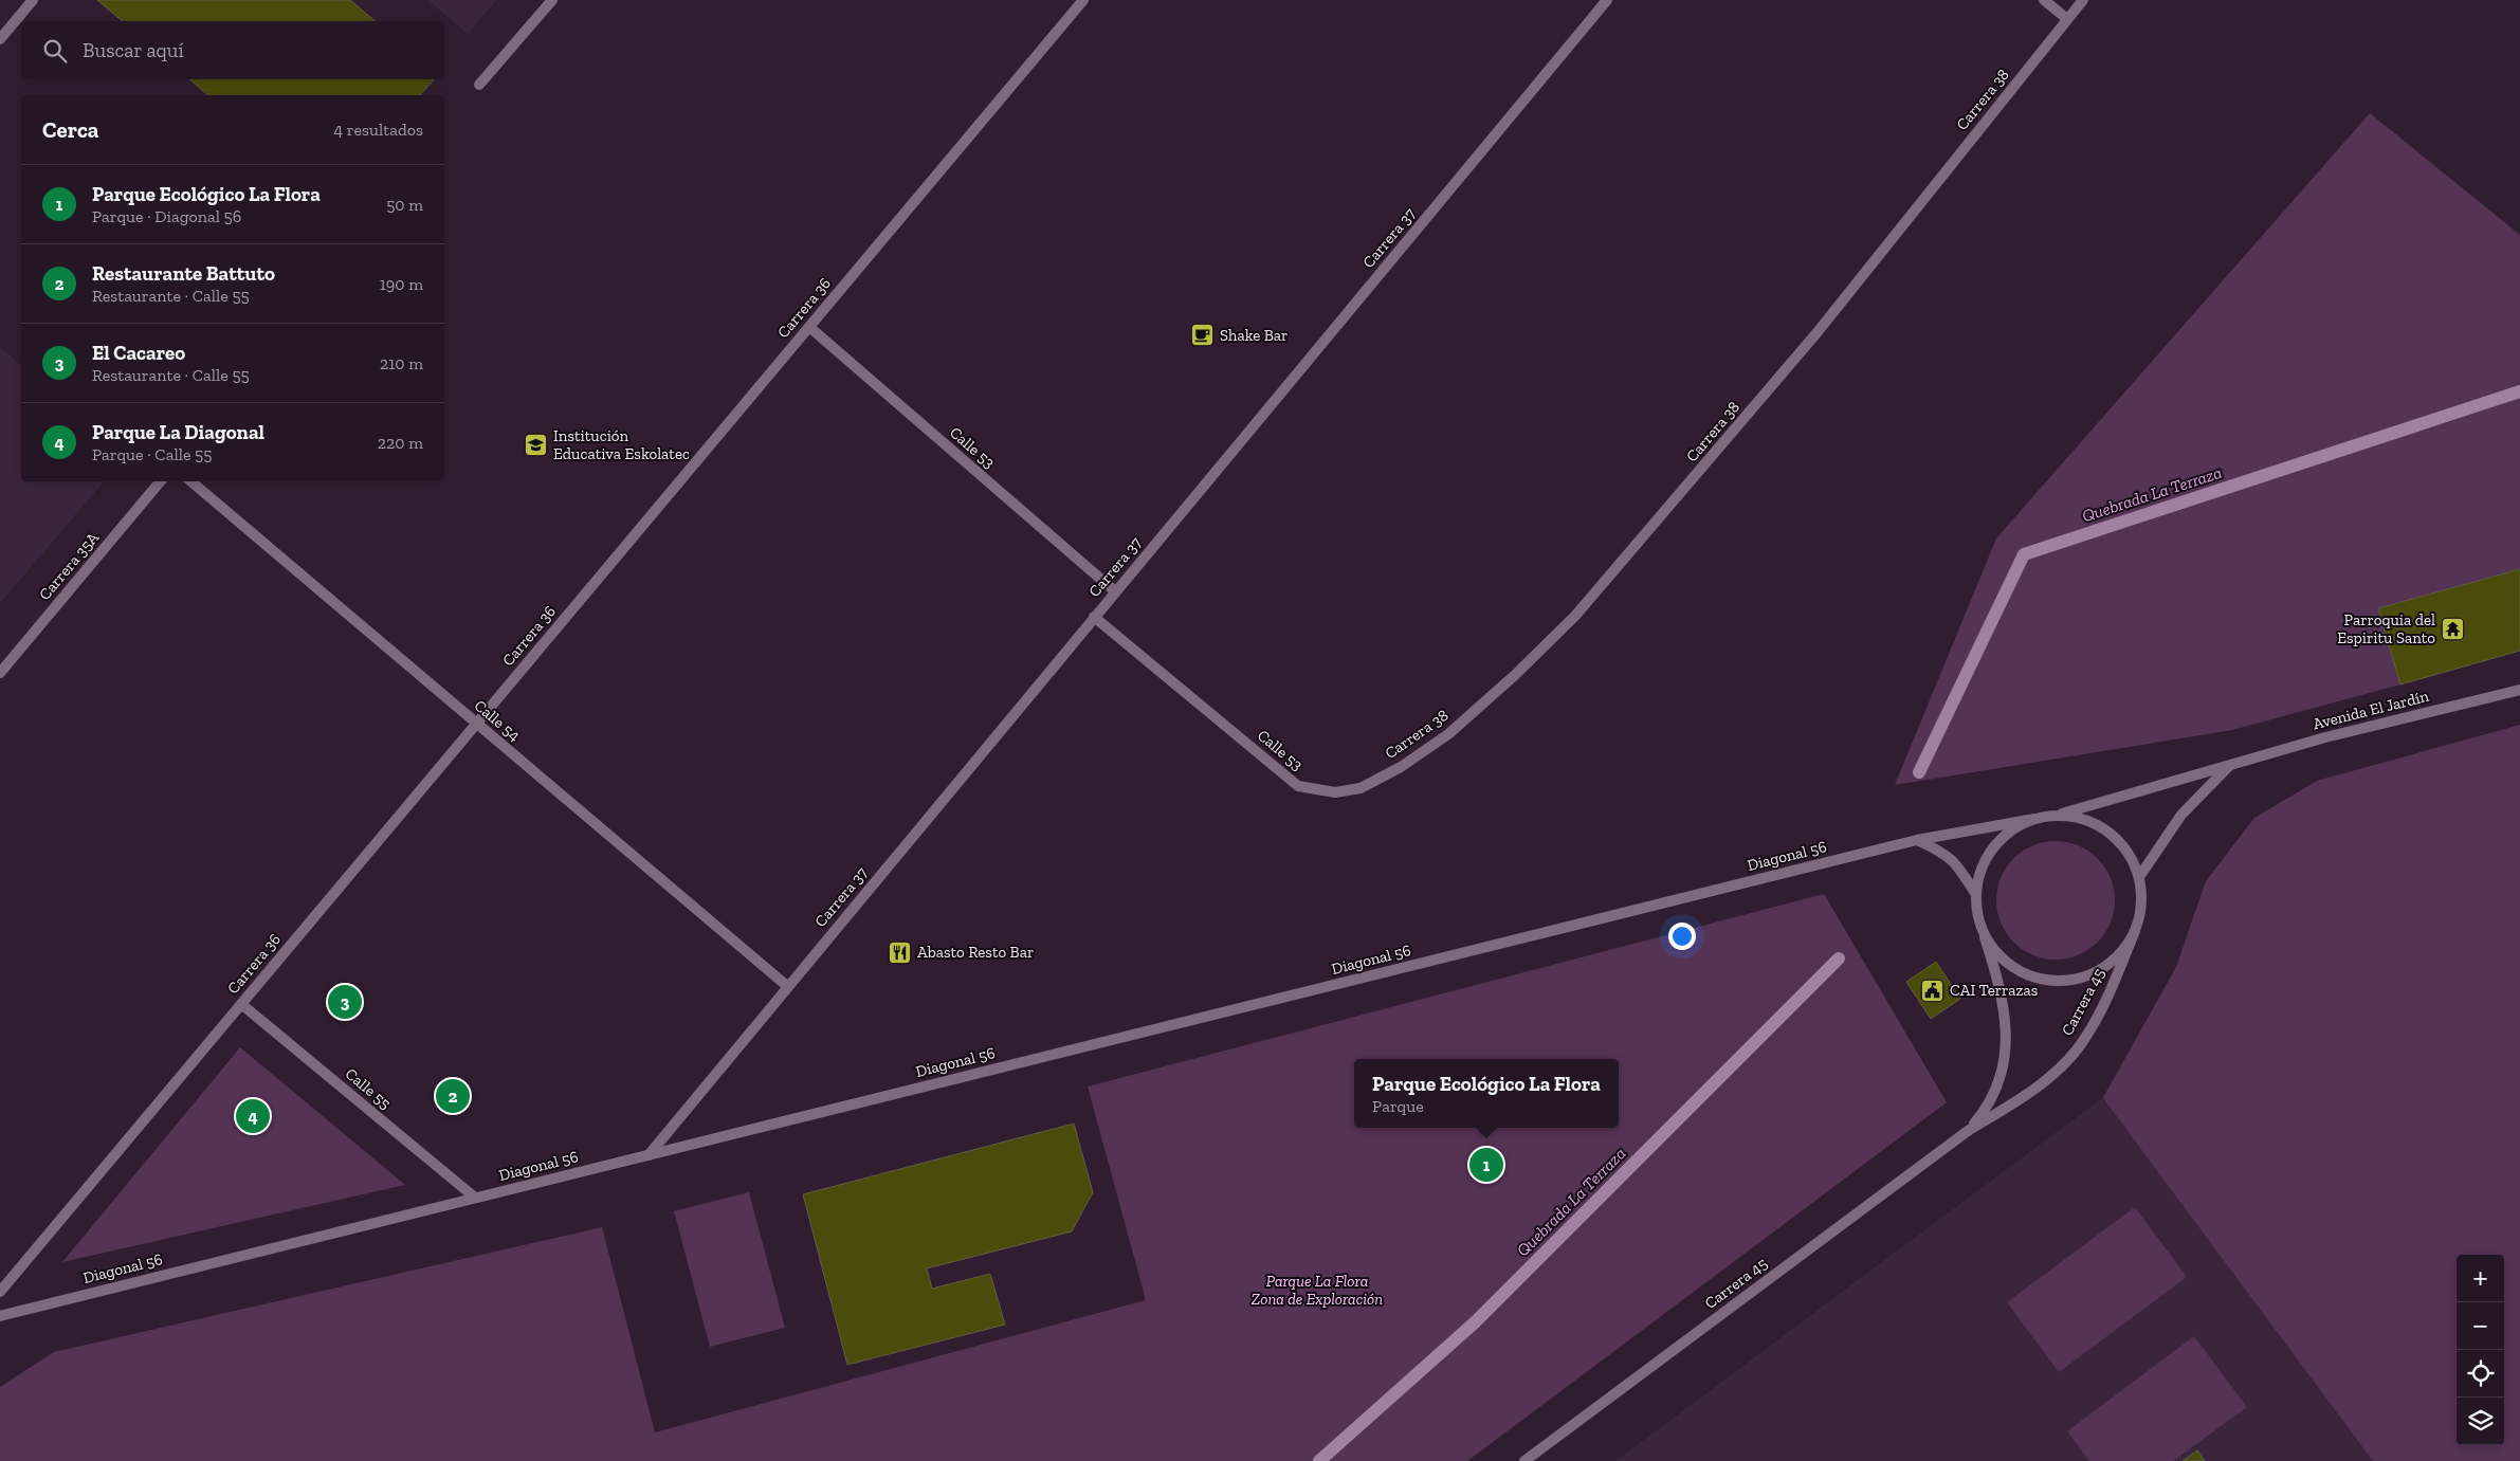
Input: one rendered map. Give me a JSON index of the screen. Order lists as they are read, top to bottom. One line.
{"streets":{"street":["Carrera 38","Carrera 37","Carrera 36","Calle 53","Carrera 35A","Avenida El Jardín","Calle 54","Diagonal 56","Carrera 45","Calle 55"]},"crossings":[["Carrera 38","Calle 53"],["Carrera 37","Calle 53"],["Carrera 37","Calle 54"],["Carrera 37","Diagonal 56"],["Carrera 36","Calle 53"],["Carrera 36","Calle 54"],["Carrera 36","Calle 55"],["Avenida El Jardín","Diagonal 56"],["Avenida El Jardín","Carrera 45"],["Diagonal 56","Carrera 45"],["Diagonal 56","Calle 55"]],"water":["Quebrada La Terraza"],"parks":["Parque La Flora Zona de Exploración"],"places":{"cafe":["Shake Bar"],"school or university":["Institución Educativa Eskolatec"],"temple":["Parroquia del Espiritu Santo"],"restaurant":["Abasto Resto Bar"],"public building":["CAI Terrazas"]},"page":{"search":"Buscar aquí","heading":["Cerca","4 resultados"],"list":[{"mark":"1","name":"Parque Ecológico La Flora","note":"Parque · Diagonal 56","value":"50 m"},{"mark":"2","name":"Restaurante Battuto","note":"Restaurante · Calle 55","value":"190 m"},{"mark":"3","name":"El Cacareo","note":"Restaurante · Calle 55","value":"210 m"},{"mark":"4","name":"Parque La Diagonal","note":"Parque · Calle 55","value":"220 m"}],"pins":["3","2","4","1"],"popup":["Parque Ecológico La Flora","Parque"],"map_buttons":["+","−"]}}
